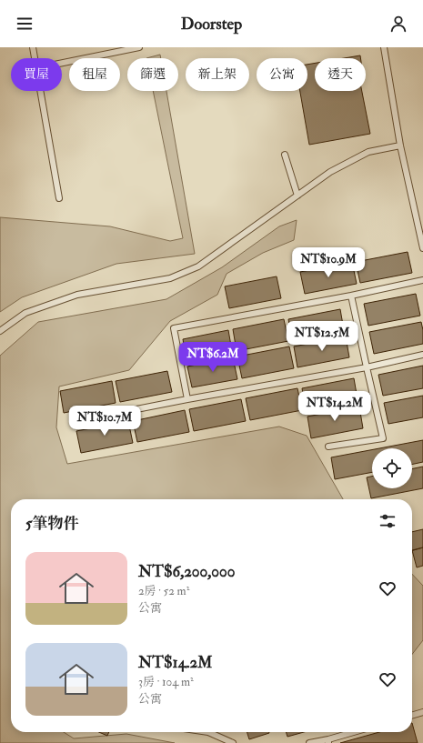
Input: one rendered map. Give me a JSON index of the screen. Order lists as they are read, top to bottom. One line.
{"page":{"header":"Doorstep","chip":["買屋","租屋","篩選","新上架","公寓","透天"],"price":["NT$10.9M","NT$12.5M","NT$6.2M","NT$14.2M","NT$10.7M"],"heading":"5筆物件","list":[{"name":"NT$6,200,000","note":"2房 · 52 m² · 公寓"},{"name":"NT$14.2M","note":"3房 · 104 m² · 公寓"}]}}
